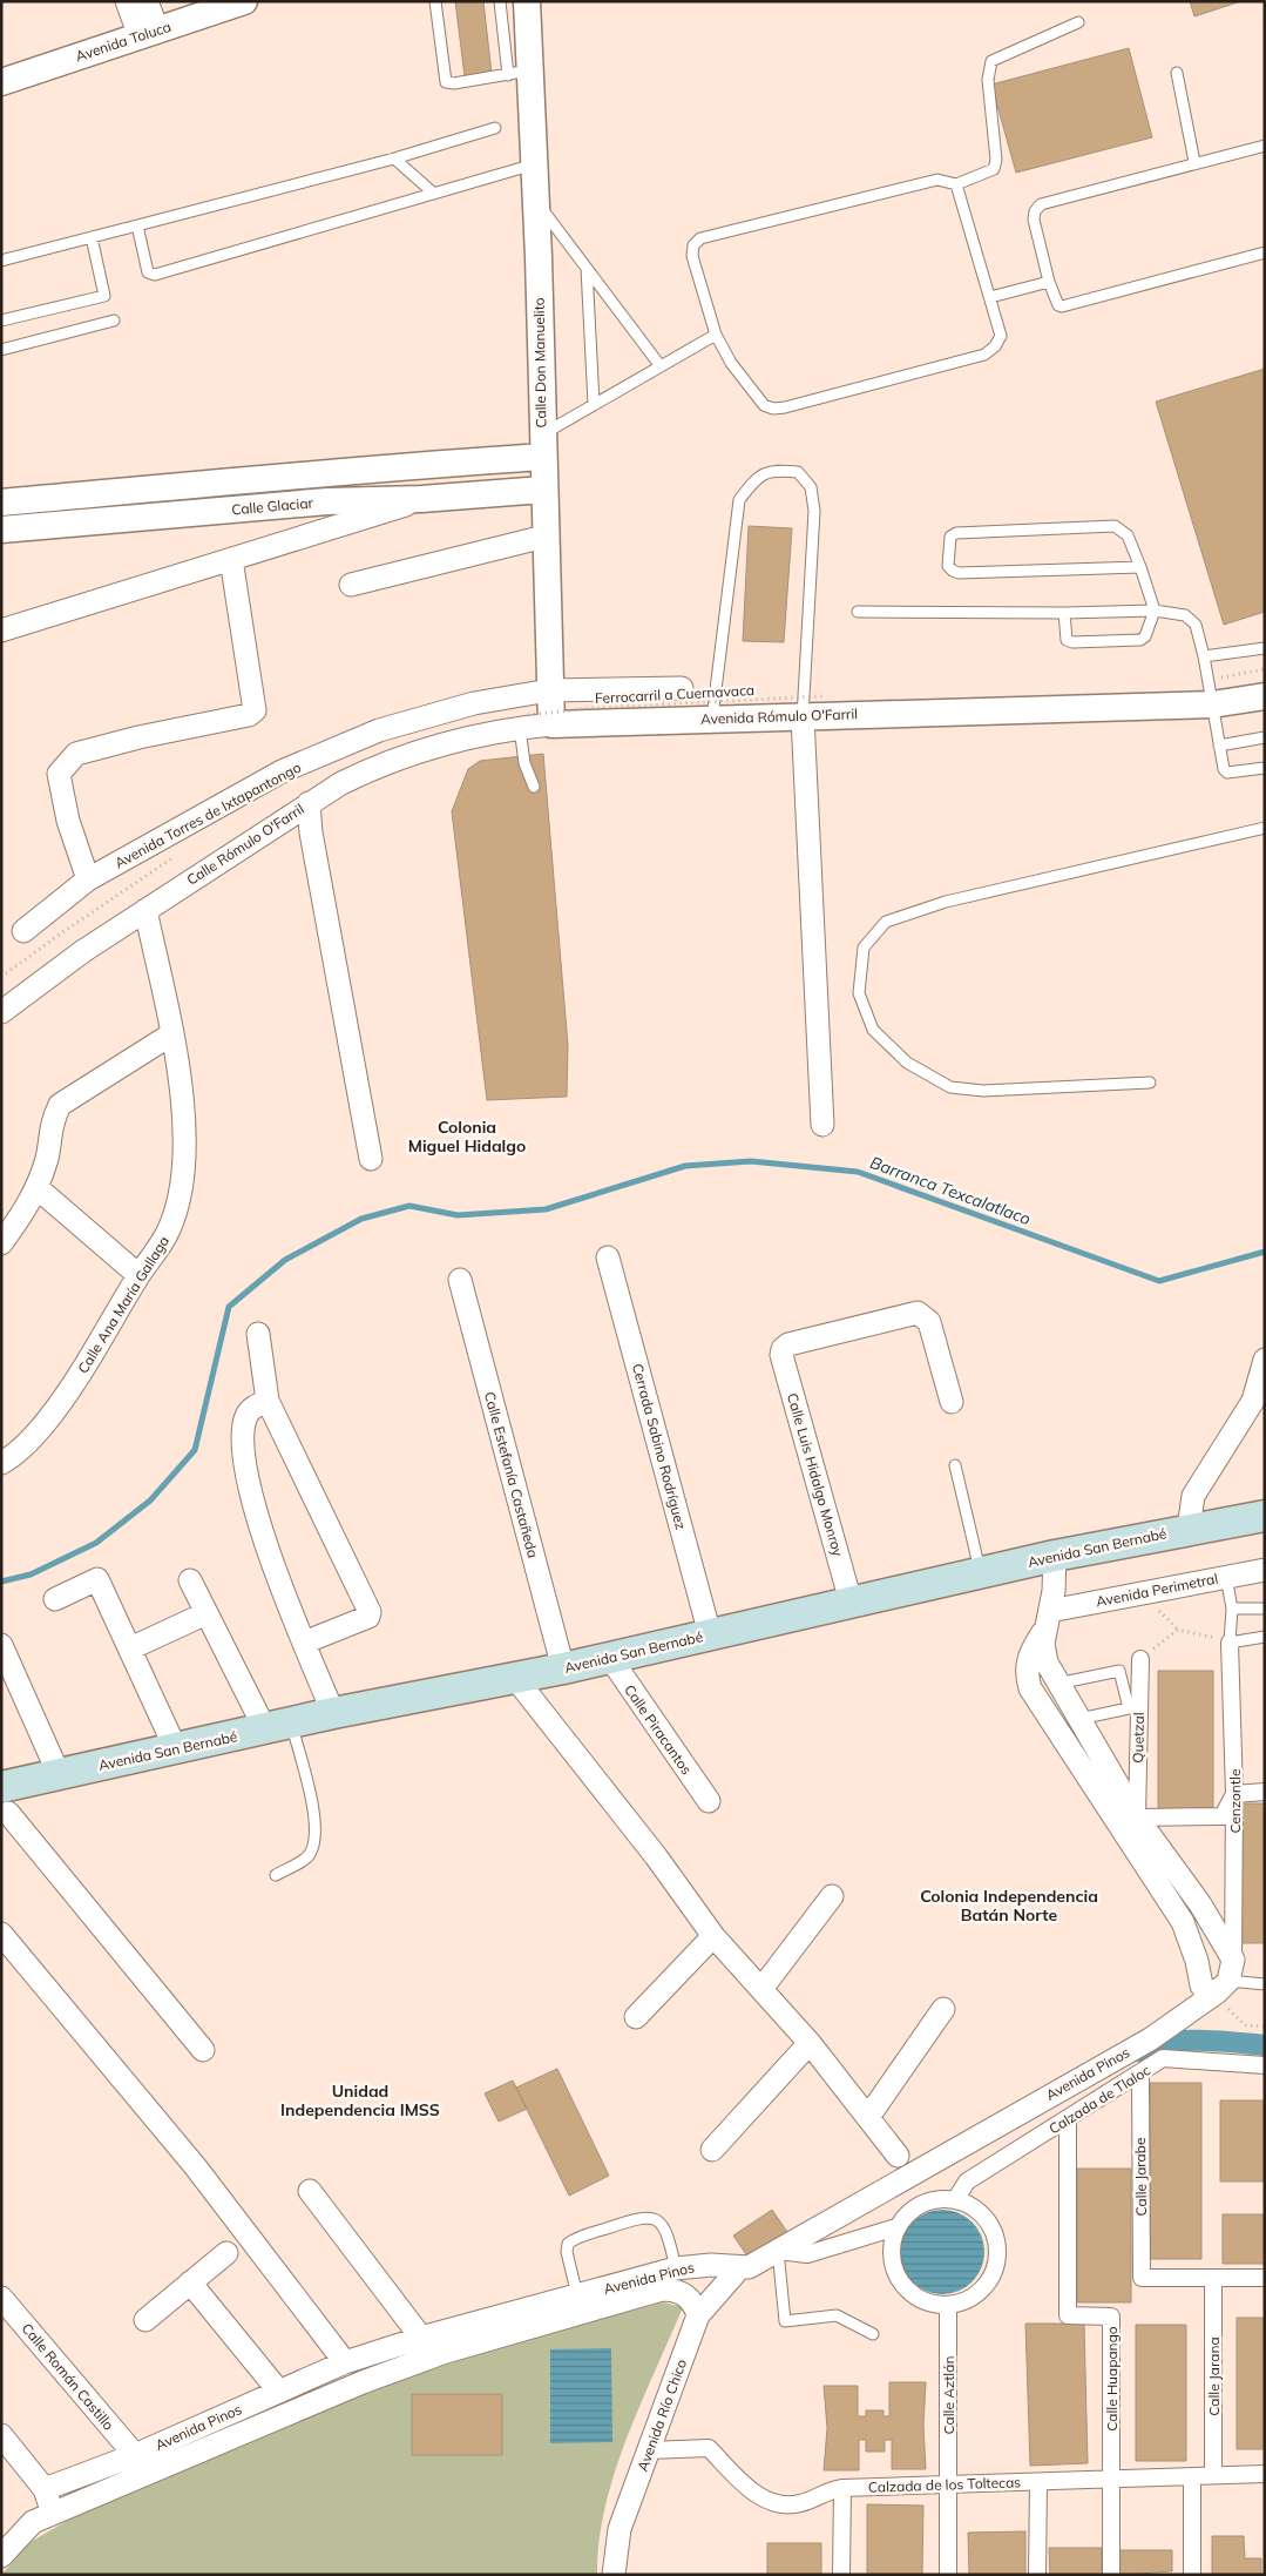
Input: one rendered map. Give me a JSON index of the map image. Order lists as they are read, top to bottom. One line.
{"streets":{"main road":["Avenida San Bernabé"],"street":["Avenida Toluca","Calle Don Manuelito","Calle Glaciar","Avenida Rómulo O'Farril","Avenida Torres de Ixtapantongo","Calle Rómulo O'Farril","Calle Ana María Gallaga","Cerrada Sabino Rodríguez","Calle Estefanía Castañeda","Calle Luis Hidalgo Monroy","Avenida Perimetral","Calle Piracantos","Quetzal","Cenzontle","Avenida Pinos","Calzada de Tlaloc","Calle Jarabe","Calle Román Castillo","Calle Jarana","Calle Huapango","Calle Aztlán","Avenida Río Chico","Calzada de los Toltecas"],"path":["Ferrocarril a Cuernavaca"]},"crossings":[["Calle Don Manuelito","Calle Glaciar"],["Calle Don Manuelito","Ferrocarril a Cuernavaca"],["Calle Don Manuelito","Avenida Rómulo O'Farril"],["Calle Don Manuelito","Avenida Torres de Ixtapantongo"],["Ferrocarril a Cuernavaca","Avenida Rómulo O'Farril"],["Avenida Rómulo O'Farril","Calle Rómulo O'Farril"],["Calle Rómulo O'Farril","Calle Ana María Gallaga"],["Cerrada Sabino Rodríguez","Avenida San Bernabé"],["Calle Estefanía Castañeda","Avenida San Bernabé"],["Calle Luis Hidalgo Monroy","Avenida San Bernabé"],["Avenida San Bernabé","Calle Piracantos"],["Cenzontle","Avenida Pinos"],["Avenida Pinos","Calle Román Castillo"],["Avenida Pinos","Avenida Río Chico"],["Calzada de Tlaloc","Calle Jarabe"],["Calzada de Tlaloc","Calle Huapango"],["Calzada de Tlaloc","Calle Aztlán"],["Calle Jarabe","Calle Jarana"],["Calle Jarana","Calzada de los Toltecas"],["Calle Huapango","Calzada de los Toltecas"],["Calle Aztlán","Calzada de los Toltecas"],["Avenida Río Chico","Calzada de los Toltecas"]],"districts":["Colonia Miguel Hidalgo","Colonia Independencia Batán Norte","Unidad Independencia IMSS"],"water":["Barranca Texcalatlaco"]}
